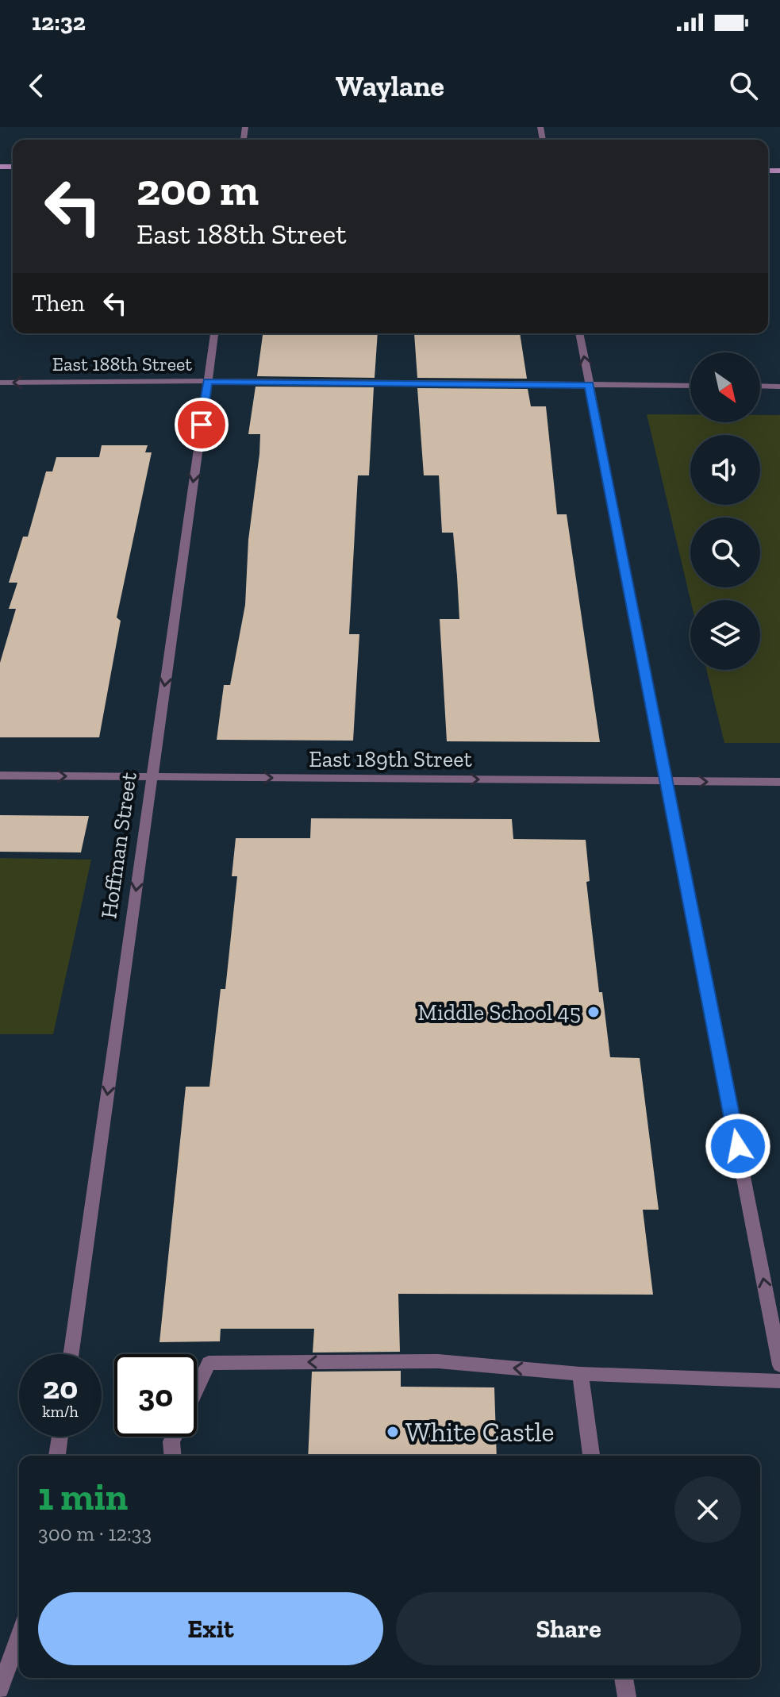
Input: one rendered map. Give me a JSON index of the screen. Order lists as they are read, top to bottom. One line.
{"streets":{"street":["East 188th Street","East 189th Street","Hoffman Street"]},"crossings":[["East 188th Street","Hoffman Street"],["East 189th Street","Hoffman Street"]],"one_way":["East 189th Street","Hoffman Street"],"places":["Middle School 45","White Castle"],"north":"bottom right","page":{"status":"12:32","header":"Waylane","turn":["200 m","East 188th Street"],"then":"Then","speed":"20 km/h","limit":"30","heading":["1 min","300 m · 12:33"],"buttons":["Exit","Share"]}}
